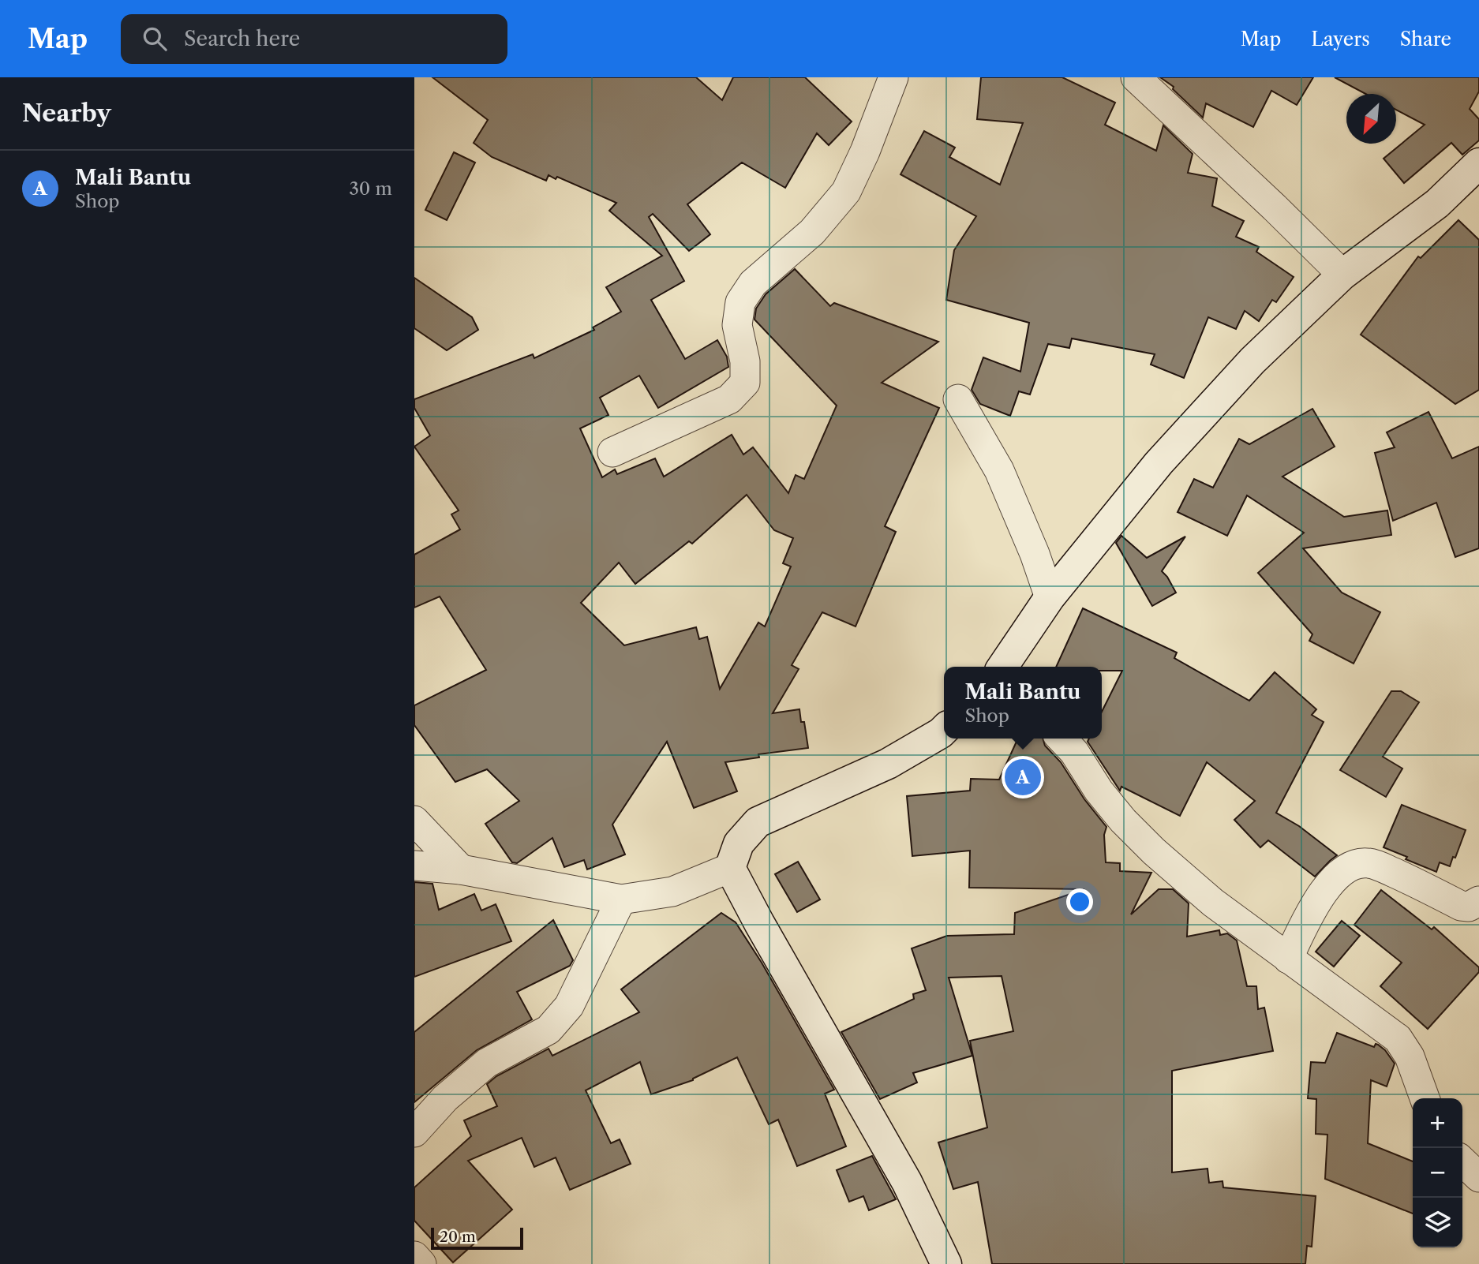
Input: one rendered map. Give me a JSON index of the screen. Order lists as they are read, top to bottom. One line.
{"scale_bar":"20 m","north":"bottom left","page":{"header":"Map","search":"Search here","nav":["Map","Layers","Share"],"heading":"Nearby","list":[{"mark":"A","name":"Mali Bantu","note":"Shop","value":"30 m"}],"popup":["Mali Bantu","Shop"],"pins":"A","map_buttons":["+","−"],"scale":"20 m"}}
